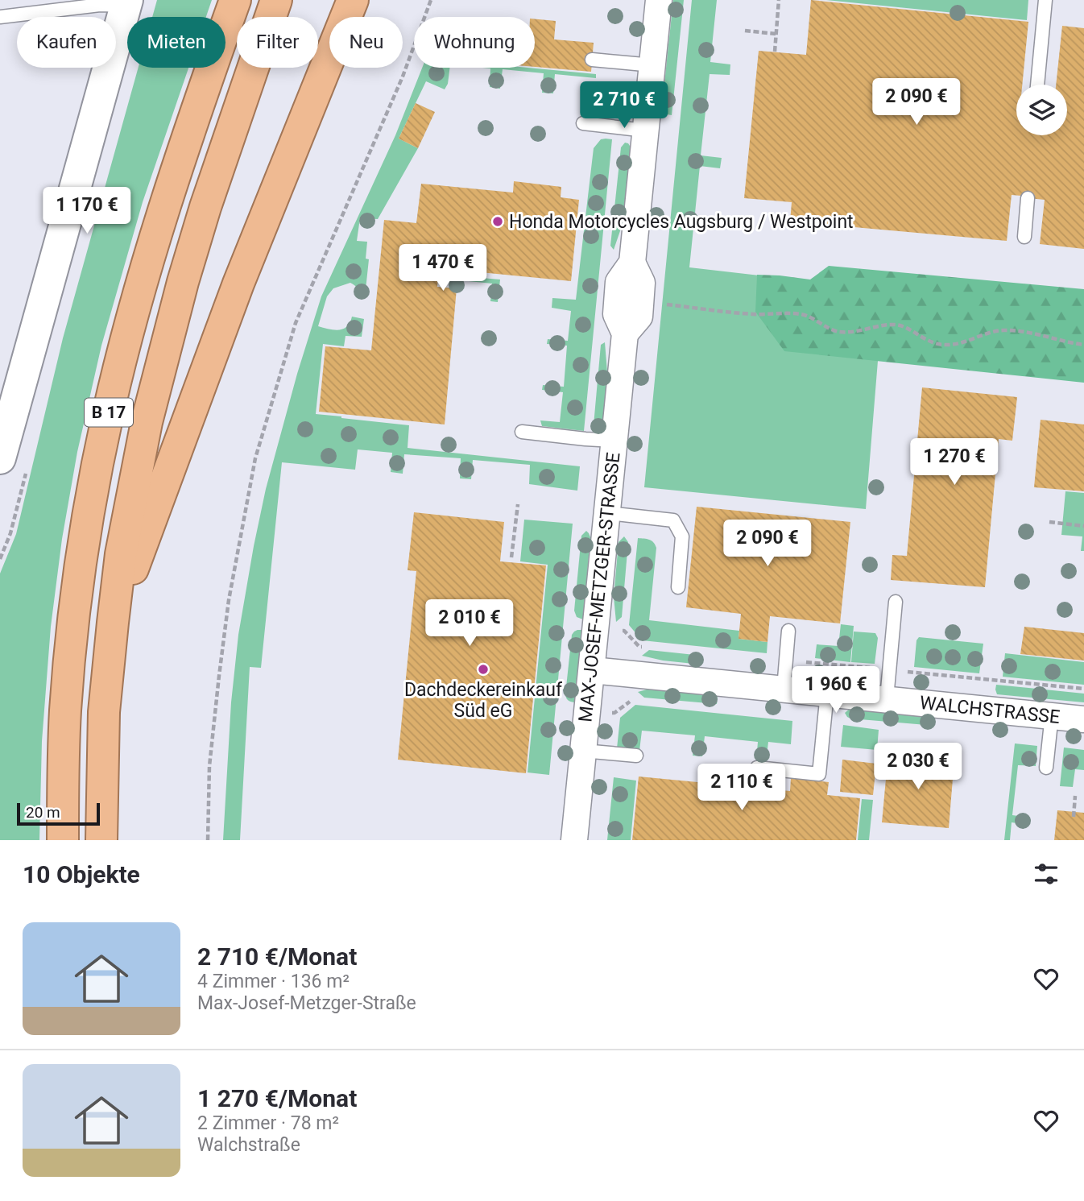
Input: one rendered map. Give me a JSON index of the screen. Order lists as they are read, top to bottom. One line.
{"streets":{"highway":["B 17"],"street":["MAX-JOSEF-METZGER-STRASSE","WALCHSTRASSE"]},"crossings":[["MAX-JOSEF-METZGER-STRASSE","WALCHSTRASSE"]],"places":["Honda Motorcycles Augsburg / Westpoint","Dachdeckereinkauf Süd eG"],"scale_bar":"20 m","page":{"chip":["Kaufen","Mieten","Filter","Neu","Wohnung"],"price":["2 090 €","2 710 €","1 170 €","1 470 €","1 270 €","2 090 €","2 010 €","1 960 €","2 030 €","2 110 €"],"scale":"20 m","heading":"10 Objekte","list":[{"name":"2 710 €/Monat","note":"4 Zimmer · 136 m² · Max-Josef-Metzger-Straße"},{"name":"1 270 €/Monat","note":"2 Zimmer · 78 m² · Walchstraße"}]}}
